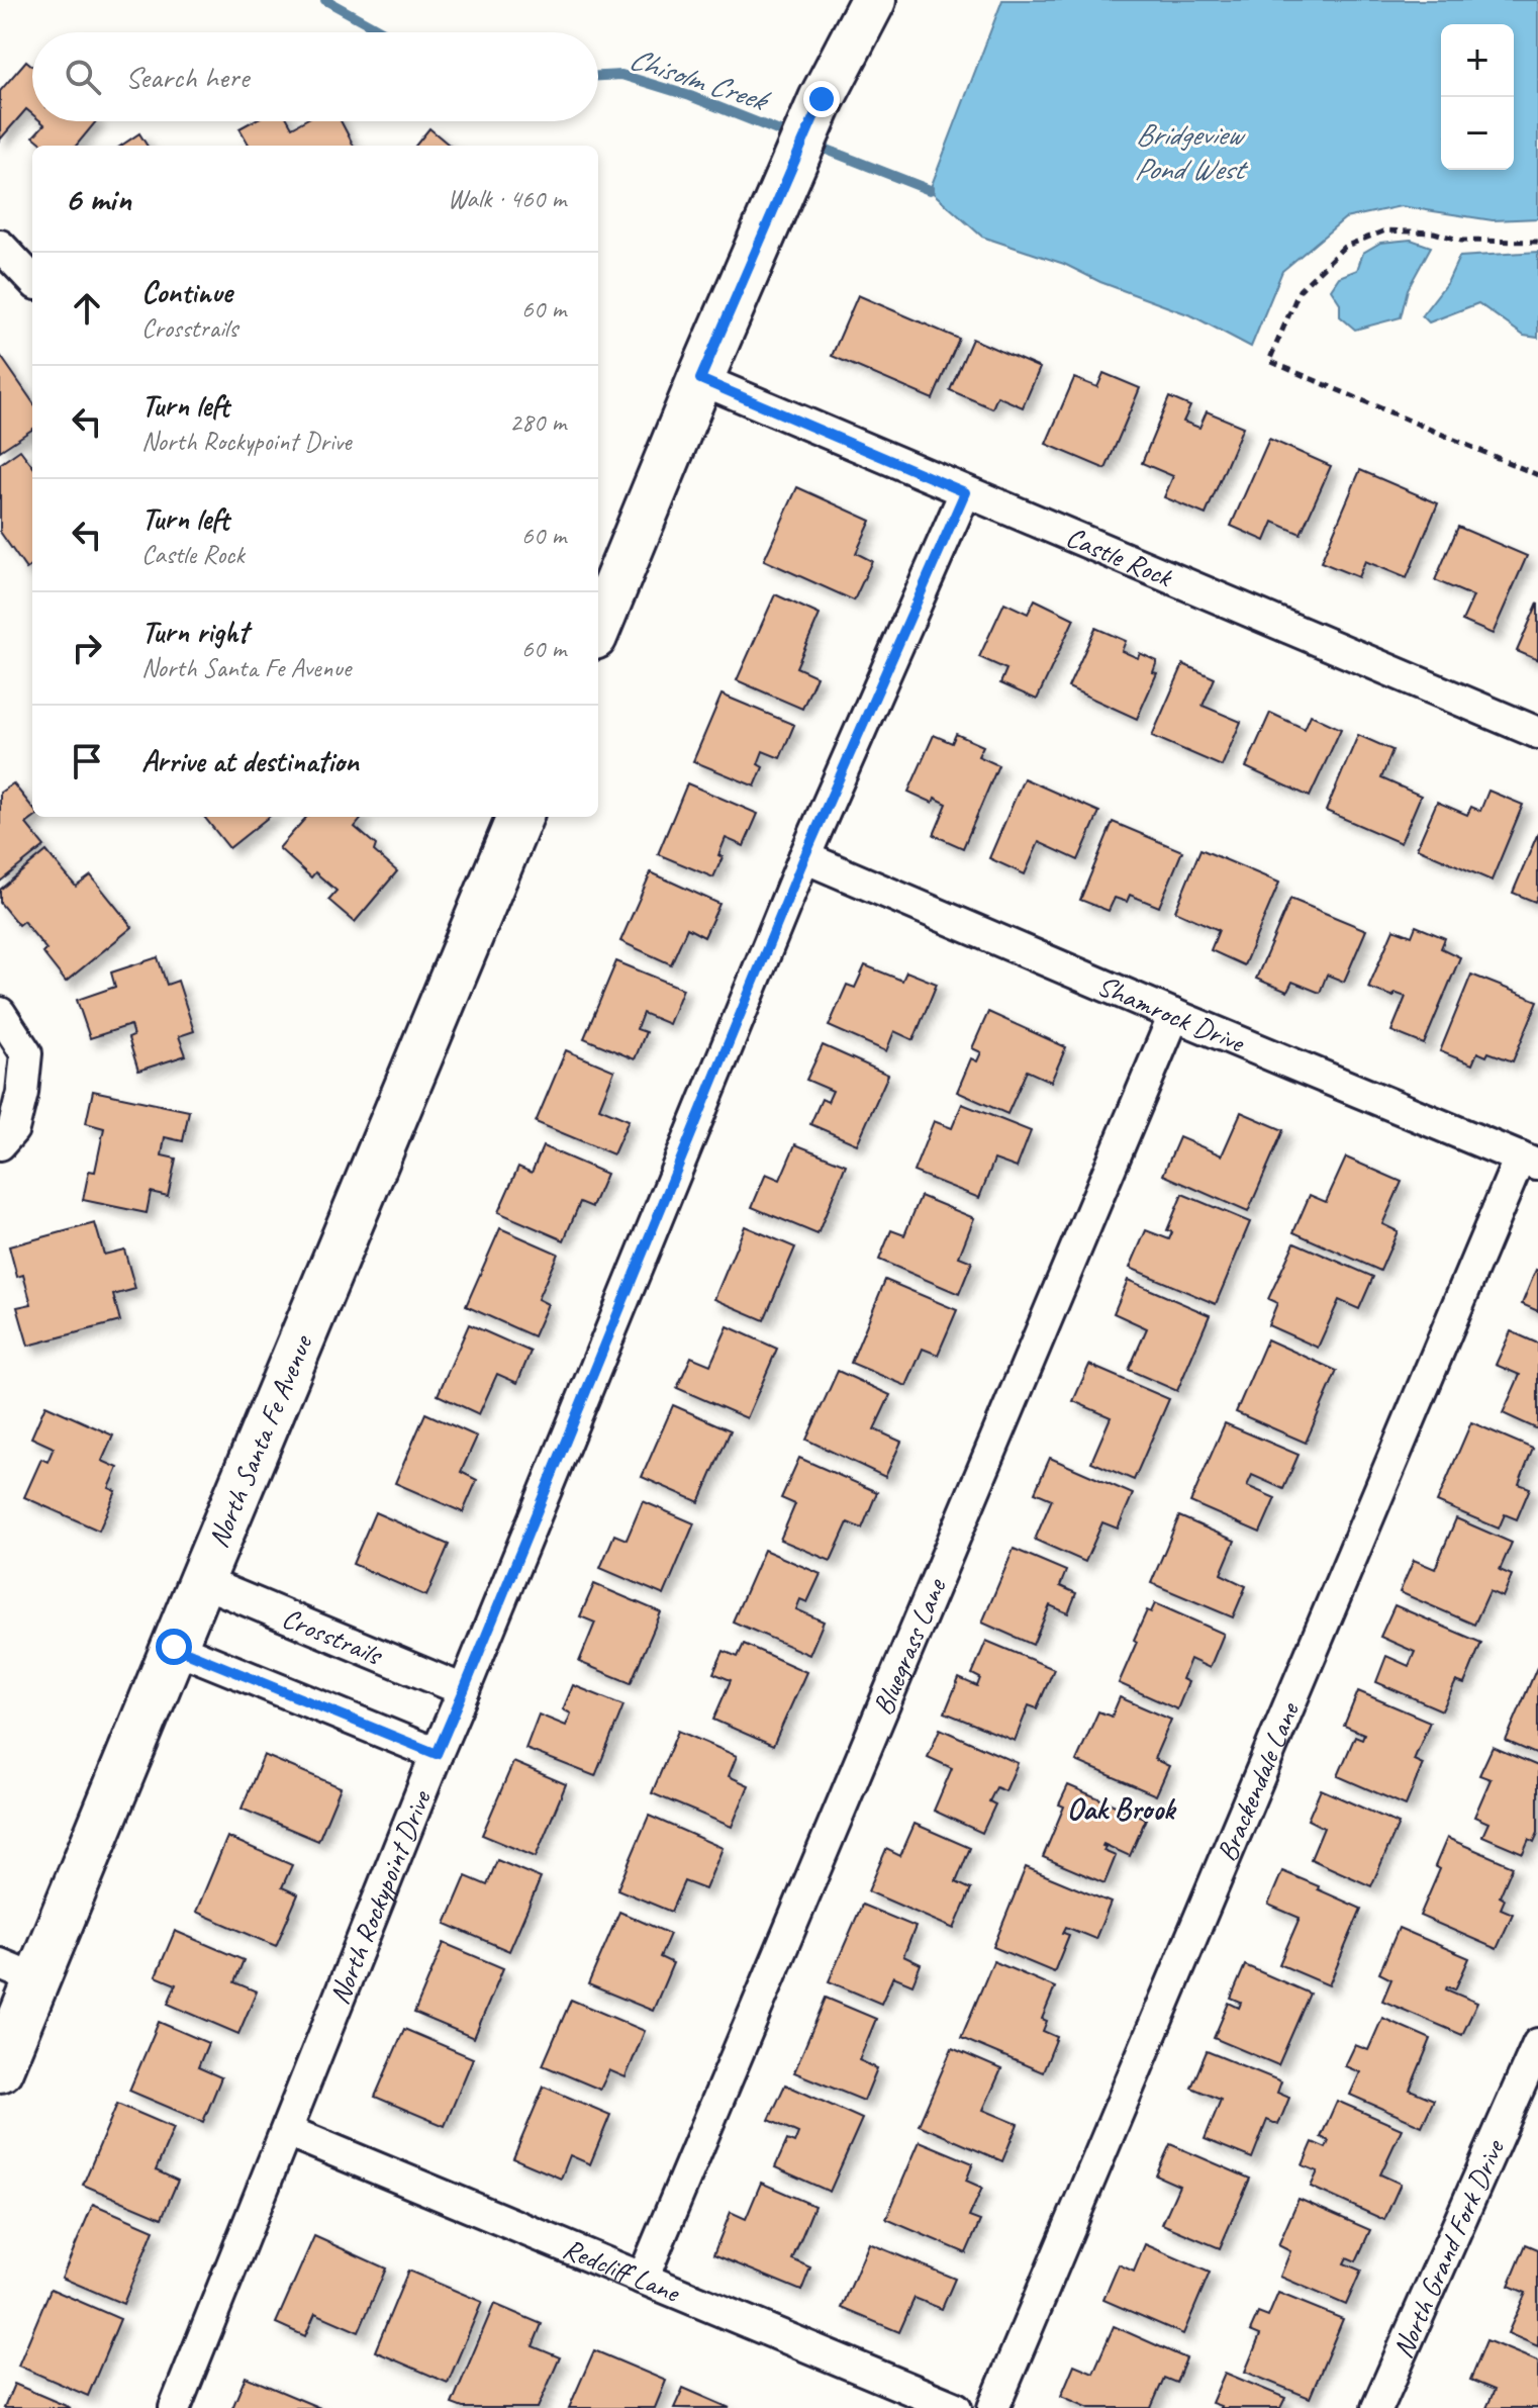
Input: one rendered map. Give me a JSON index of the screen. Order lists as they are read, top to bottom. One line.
{"streets":{"main road":["North Santa Fe Avenue"],"street":["Castle Rock","Shamrock Drive","Crosstrails","Bluegrass Lane","Brackendale Lane","North Rockypoint Drive","North Grand Fork Drive","Redcliff Lane"]},"crossings":[["Castle Rock","North Rockypoint Drive"],["Shamrock Drive","Bluegrass Lane"],["Shamrock Drive","Brackendale Lane"],["Shamrock Drive","North Rockypoint Drive"],["North Santa Fe Avenue","Crosstrails"],["Crosstrails","North Rockypoint Drive"],["Bluegrass Lane","Redcliff Lane"],["North Rockypoint Drive","Redcliff Lane"]],"districts":["Oak Brook"],"water":["Chisolm Creek","Bridgeview Pond West"],"page":{"map_buttons":["+","−"],"search":"Search here","heading":["6 min","Walk · 460 m"],"list":[["Continue","Crosstrails","60 m"],["Turn left","North Rockypoint Drive","280 m"],["Turn left","Castle Rock","60 m"],["Turn right","North Santa Fe Avenue","60 m"],"Arrive at destination"]}}
